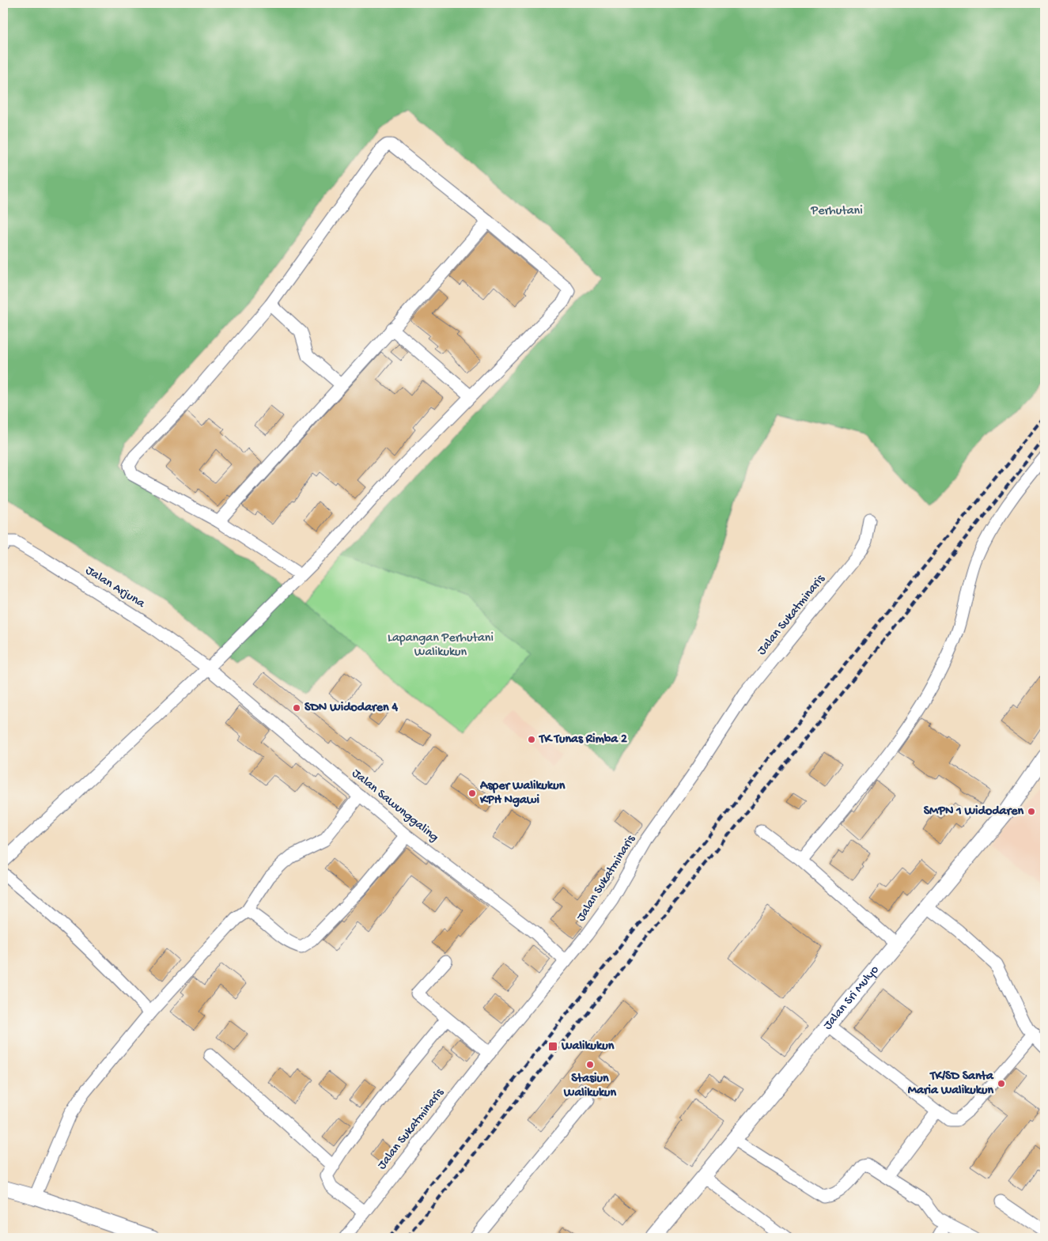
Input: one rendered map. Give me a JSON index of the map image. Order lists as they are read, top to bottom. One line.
{"streets":{"main road":["Jalan Sri Mulyo"],"street":["Jalan Arjuna","Jalan Sukatminaris","Jalan Sawunggaling"]},"crossings":[["Jalan Arjuna","Jalan Sawunggaling"],["Jalan Sukatminaris","Jalan Sawunggaling"]],"parks":["Perhutani","Lapangan Perhutani Walikukun"],"places":{"other":["SDN Widodaren 4","TK Tunas Rimba 2","Asper Walikukun KPH Ngawi","SMPN 1 Widodaren","Stasiun Walikukun","TK/SD Santa Maria Walikukun"],"transit":["Walikukun"]}}
